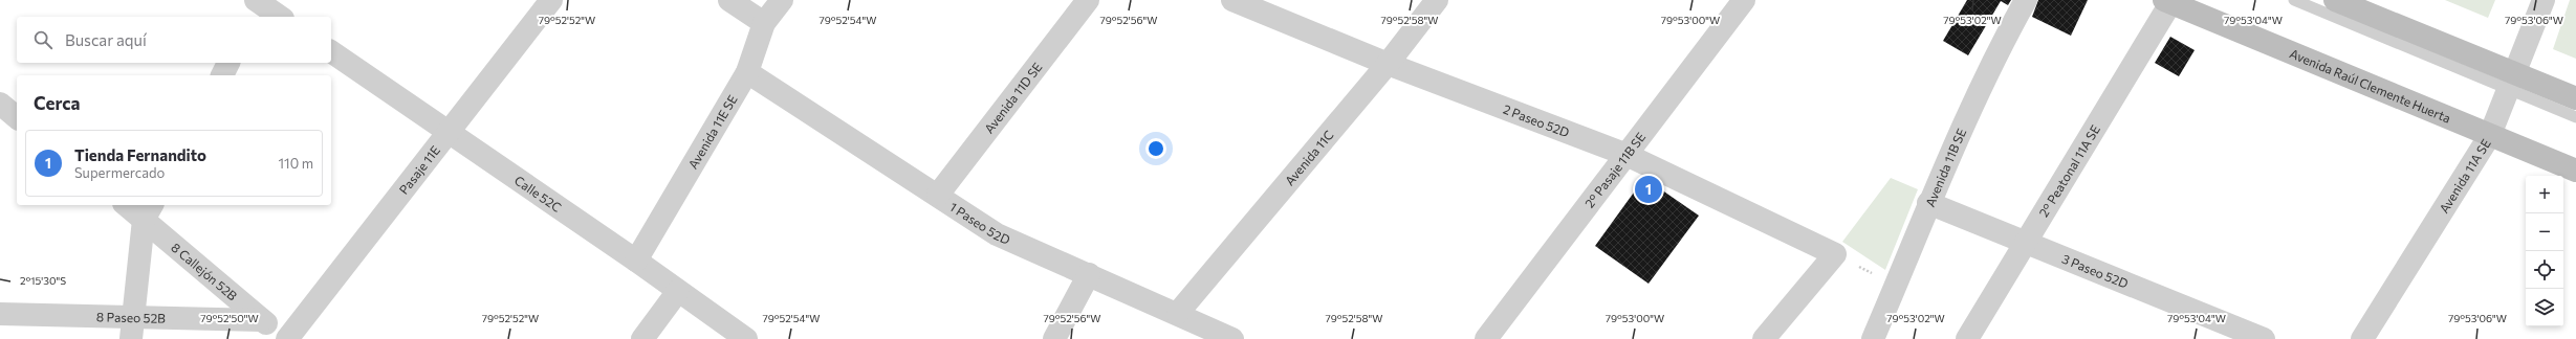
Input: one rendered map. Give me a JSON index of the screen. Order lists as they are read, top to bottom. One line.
{"streets":{"main road":["Avenida Raúl Clemente Huerta"],"street":["Avenida 11D SE","2 Paseo 52D","Avenida 11E SE","Avenida 11C","Avenida 11B SE","2° Pasaje 11B SE","Pasaje 11E","2° Peatonal 11A SE","Avenida 11A SE","Calle 52C","1 Paseo 52D","3 Paseo 52D","8 Callejón 52B","8 Paseo 52B"]},"crossings":[["Avenida Raúl Clemente Huerta","2° Peatonal 11A SE"],["Avenida Raúl Clemente Huerta","Avenida 11A SE"],["Avenida 11D SE","1 Paseo 52D"],["2 Paseo 52D","Avenida 11C"],["2 Paseo 52D","2° Pasaje 11B SE"],["Avenida 11E SE","Calle 52C"],["Avenida 11E SE","1 Paseo 52D"],["Avenida 11C","1 Paseo 52D"],["Avenida 11B SE","3 Paseo 52D"],["Pasaje 11E","Calle 52C"],["Pasaje 11E","8 Callejón 52B"],["2° Peatonal 11A SE","3 Paseo 52D"],["8 Callejón 52B","8 Paseo 52B"]],"page":{"search":"Buscar aquí","heading":"Cerca","list":[{"mark":"1","name":"Tienda Fernandito","note":"Supermercado","value":"110 m"}],"pins":"1","map_buttons":["+","−"]},"coordinates":["79°52'52\"W","79°52'54\"W","79°52'56\"W","79°52'58\"W","79°53'00\"W","79°53'02\"W","79°53'06\"W","79°53'04\"W","2°15'30\"S","79°52'50\"W"]}
